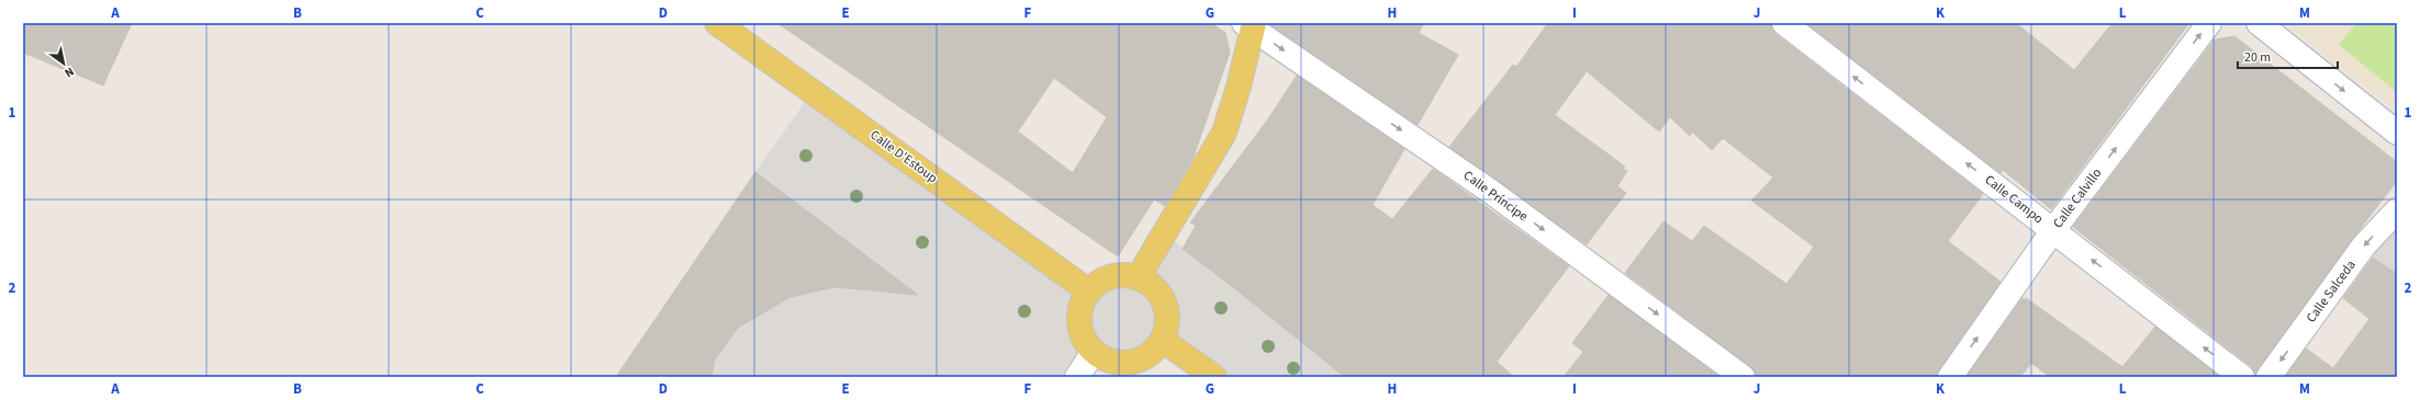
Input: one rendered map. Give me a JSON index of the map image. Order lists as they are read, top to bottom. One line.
{"streets":{"main road":["Calle D'Estoup"],"street":["Calle Príncipe","Calle Calvillo","Calle Campo","Calle Salceda"]},"crossings":[["Calle Calvillo","Calle Campo"]],"one_way":["Calle Príncipe","Calle Calvillo","Calle Campo","Calle Salceda"],"scale_bar":"20 m","north":"bottom right","grid":{"columns":["A","B","C","D","E","F","G","H","I","J","K","L","M"],"rows":["1","2"]}}
